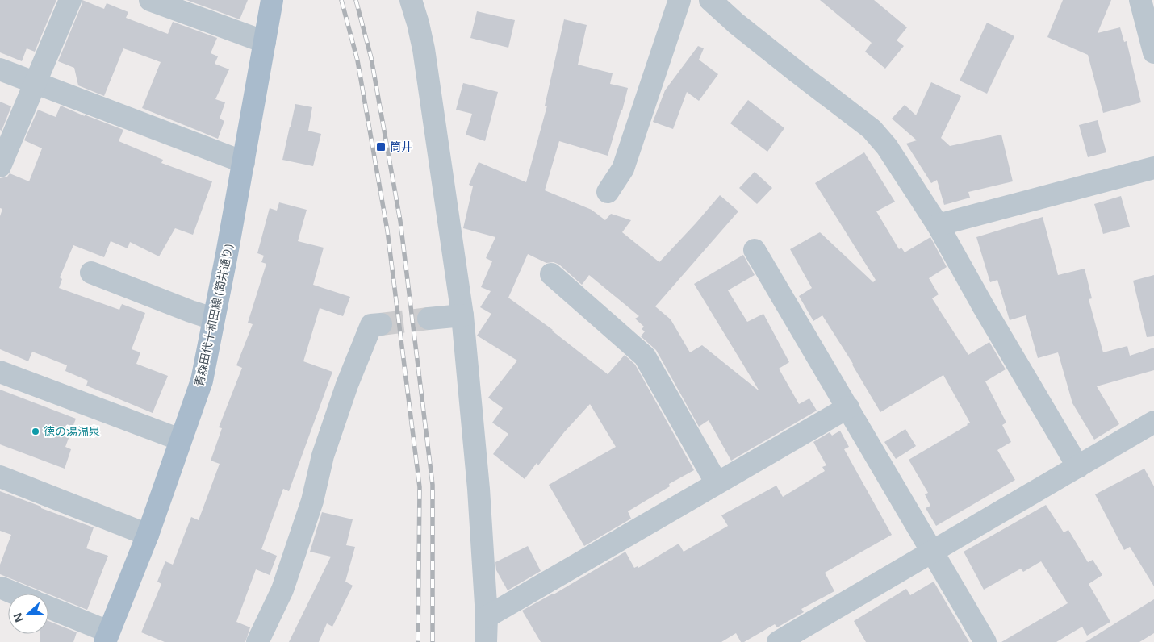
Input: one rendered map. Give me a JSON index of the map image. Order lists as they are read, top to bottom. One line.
{"streets":{"main road":["青森田代十和田線 (筒井通り)"]},"places":{"transit":["筒井"],"other":["徳の湯温泉"]},"north":"left"}
